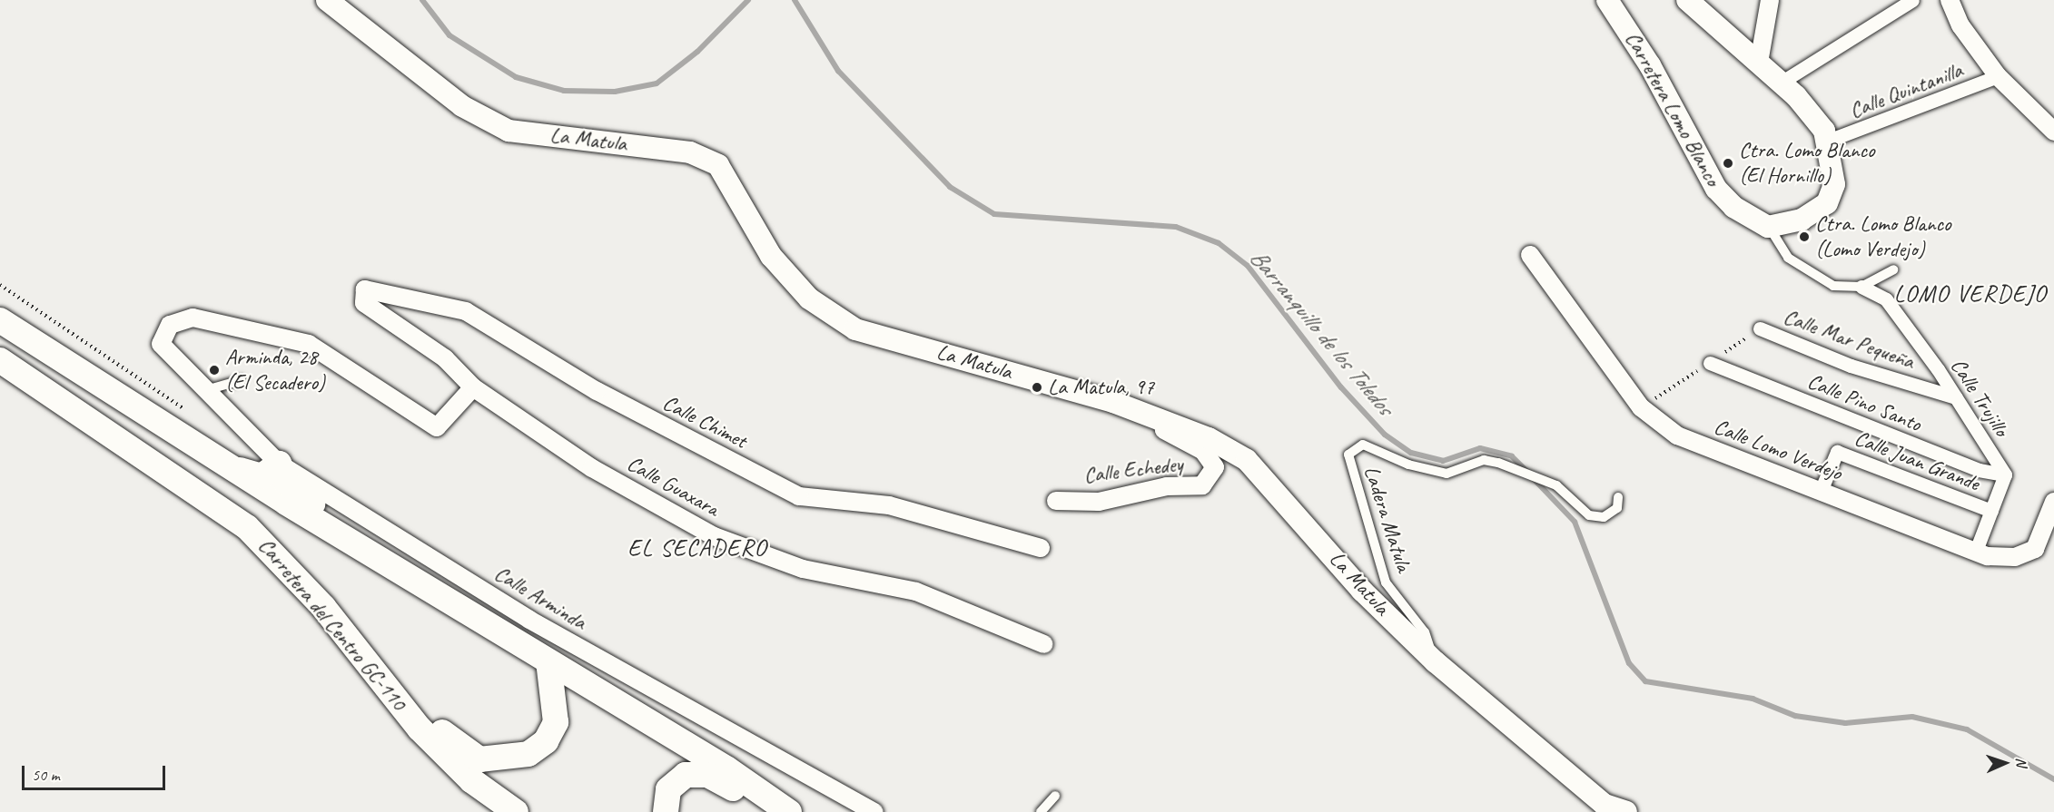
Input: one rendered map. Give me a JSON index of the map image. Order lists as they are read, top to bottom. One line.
{"streets":{"main road":["Carretera del Centro GC-110"],"street":["Calle Quintanilla","Carretera Lomo Blanco","La Matula","Calle Mar Pequeña","Calle Trujillo","Calle Pino Santo","Calle Chimet","Calle Lomo Verdejo","Calle Juan Grande","Calle Echedey","Calle Guaxara","Calle Arminda"],"lane":["Ladera Matula"]},"crossings":[["Carretera Lomo Blanco","Calle Trujillo"],["La Matula","Calle Echedey"],["La Matula","Ladera Matula"],["Calle Mar Pequeña","Calle Trujillo"],["Calle Trujillo","Calle Pino Santo"],["Calle Chimet","Calle Guaxara"],["Calle Lomo Verdejo","Calle Juan Grande"],["Calle Guaxara","Calle Arminda"]],"districts":["LOMO VERDEJO","EL SECADERO"],"water":["Barranquillo de los Toledos"],"places":["Ctra. Lomo Blanco (El Hornillo)","Ctra. Lomo Blanco (Lomo Verdejo)","Arminda, 28 (El Secadero)","La Matula, 97"],"scale_bar":"50 m","north":"right"}
